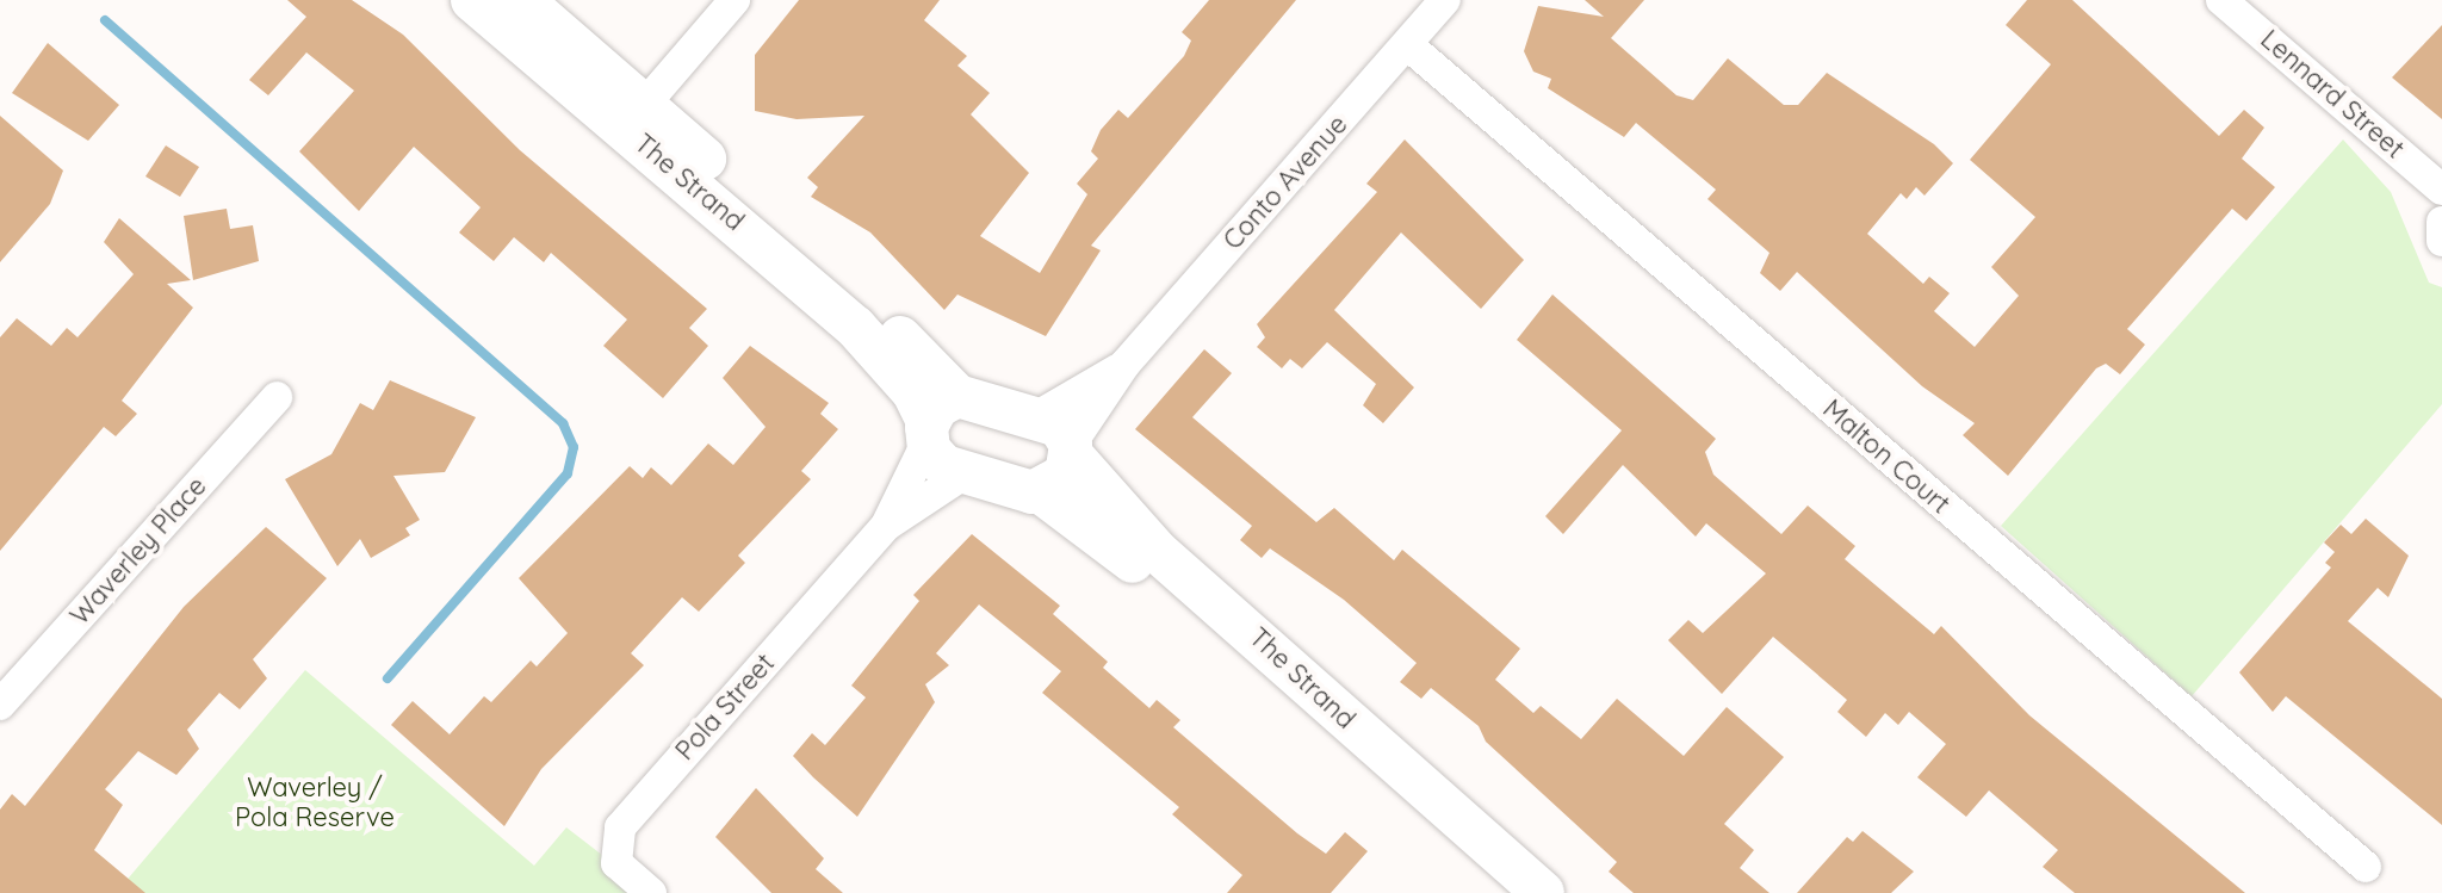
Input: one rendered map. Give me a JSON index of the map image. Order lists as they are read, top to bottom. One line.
{"streets":{"street":["Lennard Street","The Strand","Conto Avenue","Malton Court","Waverley Place","Pola Street"]},"crossings":[["The Strand","Conto Avenue"],["The Strand","Pola Street"],["Conto Avenue","Malton Court"]],"parks":["Waverley / Pola Reserve"]}
